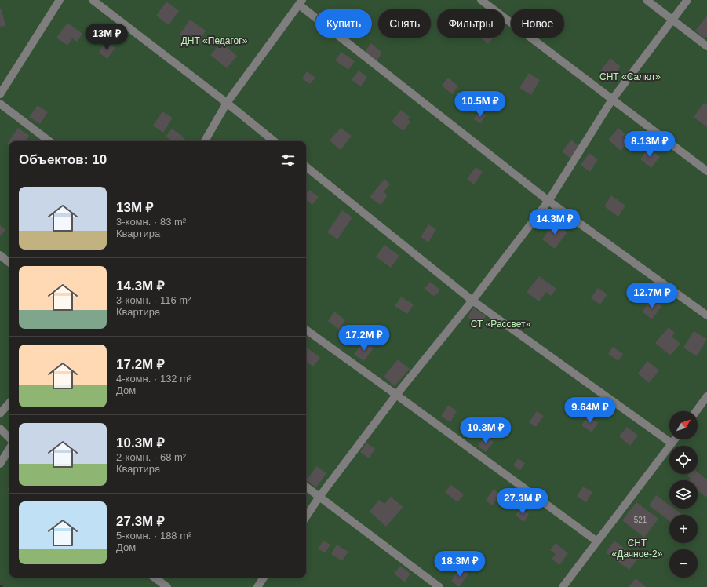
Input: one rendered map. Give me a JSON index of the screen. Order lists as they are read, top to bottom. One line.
{"parks":["ДНТ «Педагог»","СНТ «Салют»","СТ «Рассвет»","СНТ «Дачное-2»"],"house_numbers":["521"],"north":"top right","page":{"chip":["Купить","Снять","Фильтры","Новое"],"price":["13M ₽","10.5M ₽","8.13M ₽","14.3M ₽","12.7M ₽","17.2M ₽","9.64M ₽","10.3M ₽","27.3M ₽","18.3M ₽"],"heading":"Объектов: 10","list":[{"name":"13M ₽","note":"3-комн. · 83 m² · Квартира"},{"name":"14.3M ₽","note":"3-комн. · 116 m² · Квартира"},{"name":"17.2M ₽","note":"4-комн. · 132 m² · Дом"},{"name":"10.3M ₽","note":"2-комн. · 68 m² · Квартира"},{"name":"27.3M ₽","note":"5-комн. · 188 m² · Дом"}],"map_buttons":["+","−"]}}
